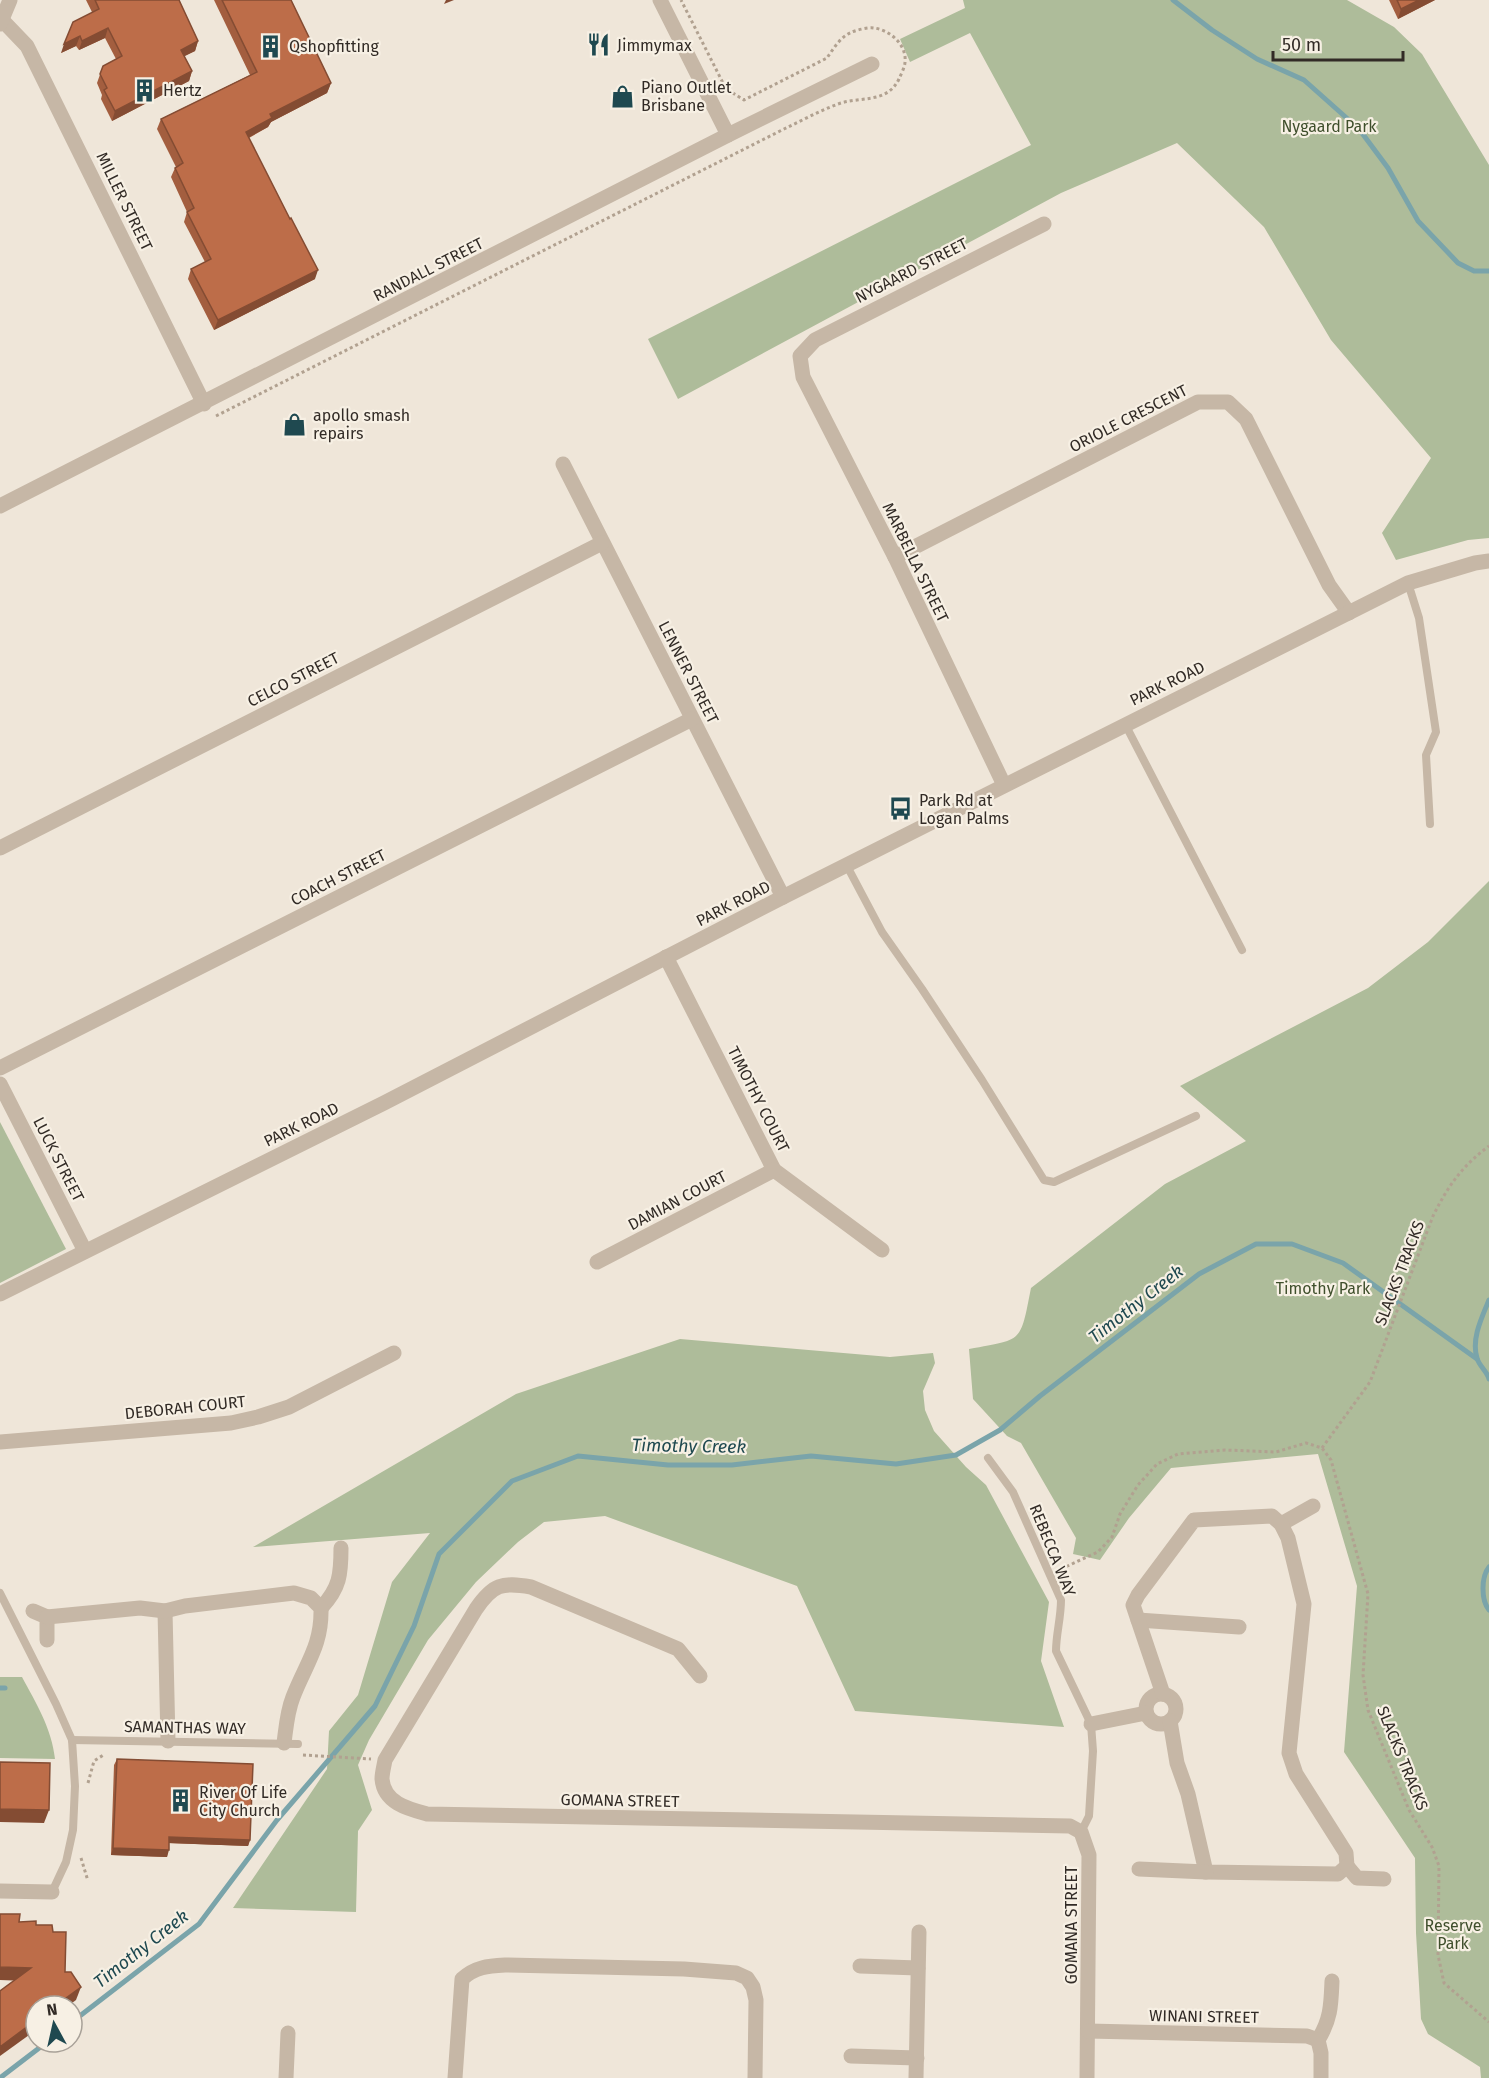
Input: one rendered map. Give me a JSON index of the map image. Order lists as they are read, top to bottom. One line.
{"streets":{"street":["MILLER STREET","RANDALL STREET","NYGAARD STREET","ORIOLE CRESCENT","MARBELLA STREET","LENNER STREET","CELCO STREET","PARK ROAD","COACH STREET","TIMOTHY COURT","LUCK STREET","DAMIAN COURT","DEBORAH COURT","GOMANA STREET","WINANI STREET"],"lane":["REBECCA WAY","SAMANTHAS WAY"],"path":["SLACKS TRACKS"]},"crossings":[["MILLER STREET","RANDALL STREET"],["NYGAARD STREET","MARBELLA STREET"],["ORIOLE CRESCENT","MARBELLA STREET"],["ORIOLE CRESCENT","PARK ROAD"],["MARBELLA STREET","PARK ROAD"],["LENNER STREET","CELCO STREET"],["LENNER STREET","PARK ROAD"],["LENNER STREET","COACH STREET"],["PARK ROAD","TIMOTHY COURT"],["PARK ROAD","LUCK STREET"],["TIMOTHY COURT","DAMIAN COURT"],["REBECCA WAY","GOMANA STREET"],["GOMANA STREET","WINANI STREET"]],"water":["Timothy Creek"],"parks":["Nygaard Park","Timothy Park","Reserve Park"],"places":{"restaurant":["Jimmymax"],"building":["Qshopfitting","Hertz","River Of Life City Church"],"shop":["Piano Outlet Brisbane","apollo smash repairs"],"bus stop":["Park Rd at Logan Palms"]},"scale_bar":"50 m","north":"top"}
